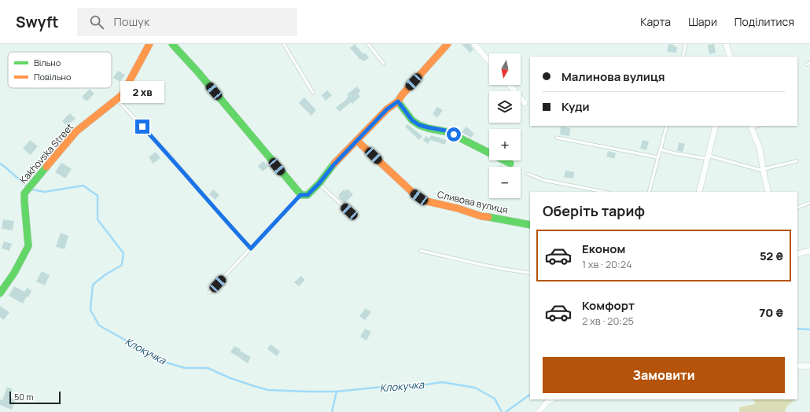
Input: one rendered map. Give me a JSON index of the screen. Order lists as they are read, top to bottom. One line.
{"streets":{"street":["Kakhovska Street","Сливова вулиця"]},"water":["Клокучка"],"legend":["Вільно","Повільно"],"scale_bar":"50 m","north":"bottom","page":{"header":"Swyft","search":"Пошук","nav":["Карта","Шари","Поділитися"],"map_buttons":["+","−"],"banner":["Малинова вулиця","Куди"],"bubble":"2 хв","heading":"Оберіть тариф","list":[{"name":"Економ","note":"1 хв · 20:24","value":"52 ₴"},{"name":"Комфорт","note":"2 хв · 20:25","value":"70 ₴"}],"buttons":"Замовити","scale":"50 m"}}
